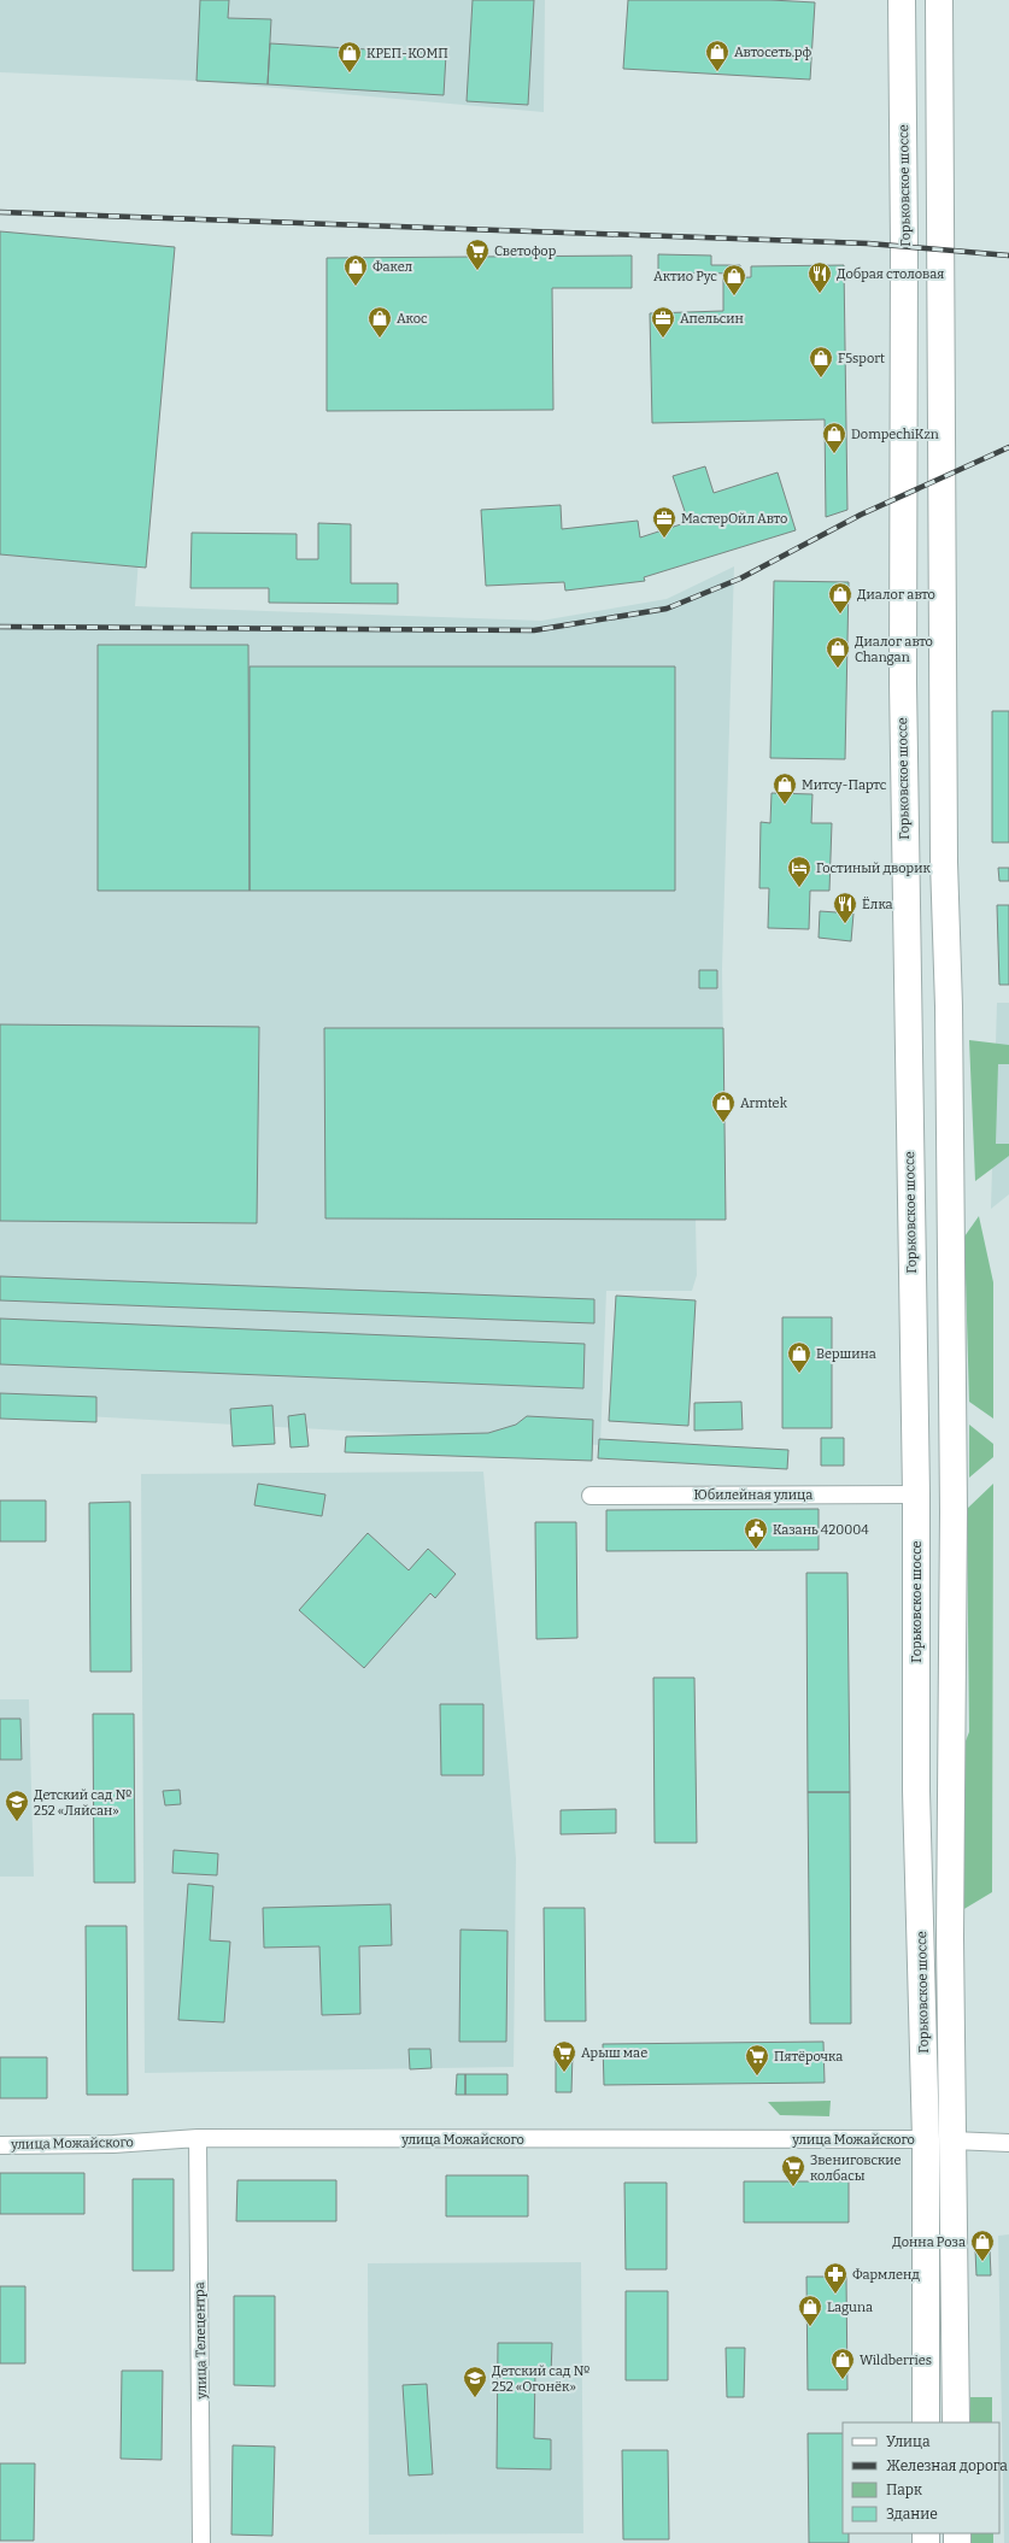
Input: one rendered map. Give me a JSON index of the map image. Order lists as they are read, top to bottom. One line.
{"streets":{"main road":["Горьковское шоссе"],"street":["Юбилейная улица","улица Можайского","улица Телецентра"]},"crossings":[["Горьковское шоссе","Юбилейная улица"],["Горьковское шоссе","улица Можайского"],["улица Можайского","улица Телецентра"]],"places":{"shop":["Автосеть.рф","КРЕП-КОМП","Факел","Актио Рус","Акос","F5sport","DompechiKzn","Диалог авто","Диалог авто Changan","Митсу-Партс","Armtek","Вершина","Донна Роза","Laguna","Wildberries"],"supermarket":["Светофор","Арыш мае","Пятёрочка","Звениговские колбасы"],"restaurant":["Добрая столовая","Ёлка"],"office":["Апельсин","МастерОйл Авто"],"hotel":["Гостиный дворик"],"public building":["Казань 420004"],"school or university":["Детский сад № 252 «Ляйсан»","Детский сад № 252 «Огонёк»"],"pharmacy":["Фармленд"]},"legend":["Улица","Железная дорога","Парк","Здание"]}
